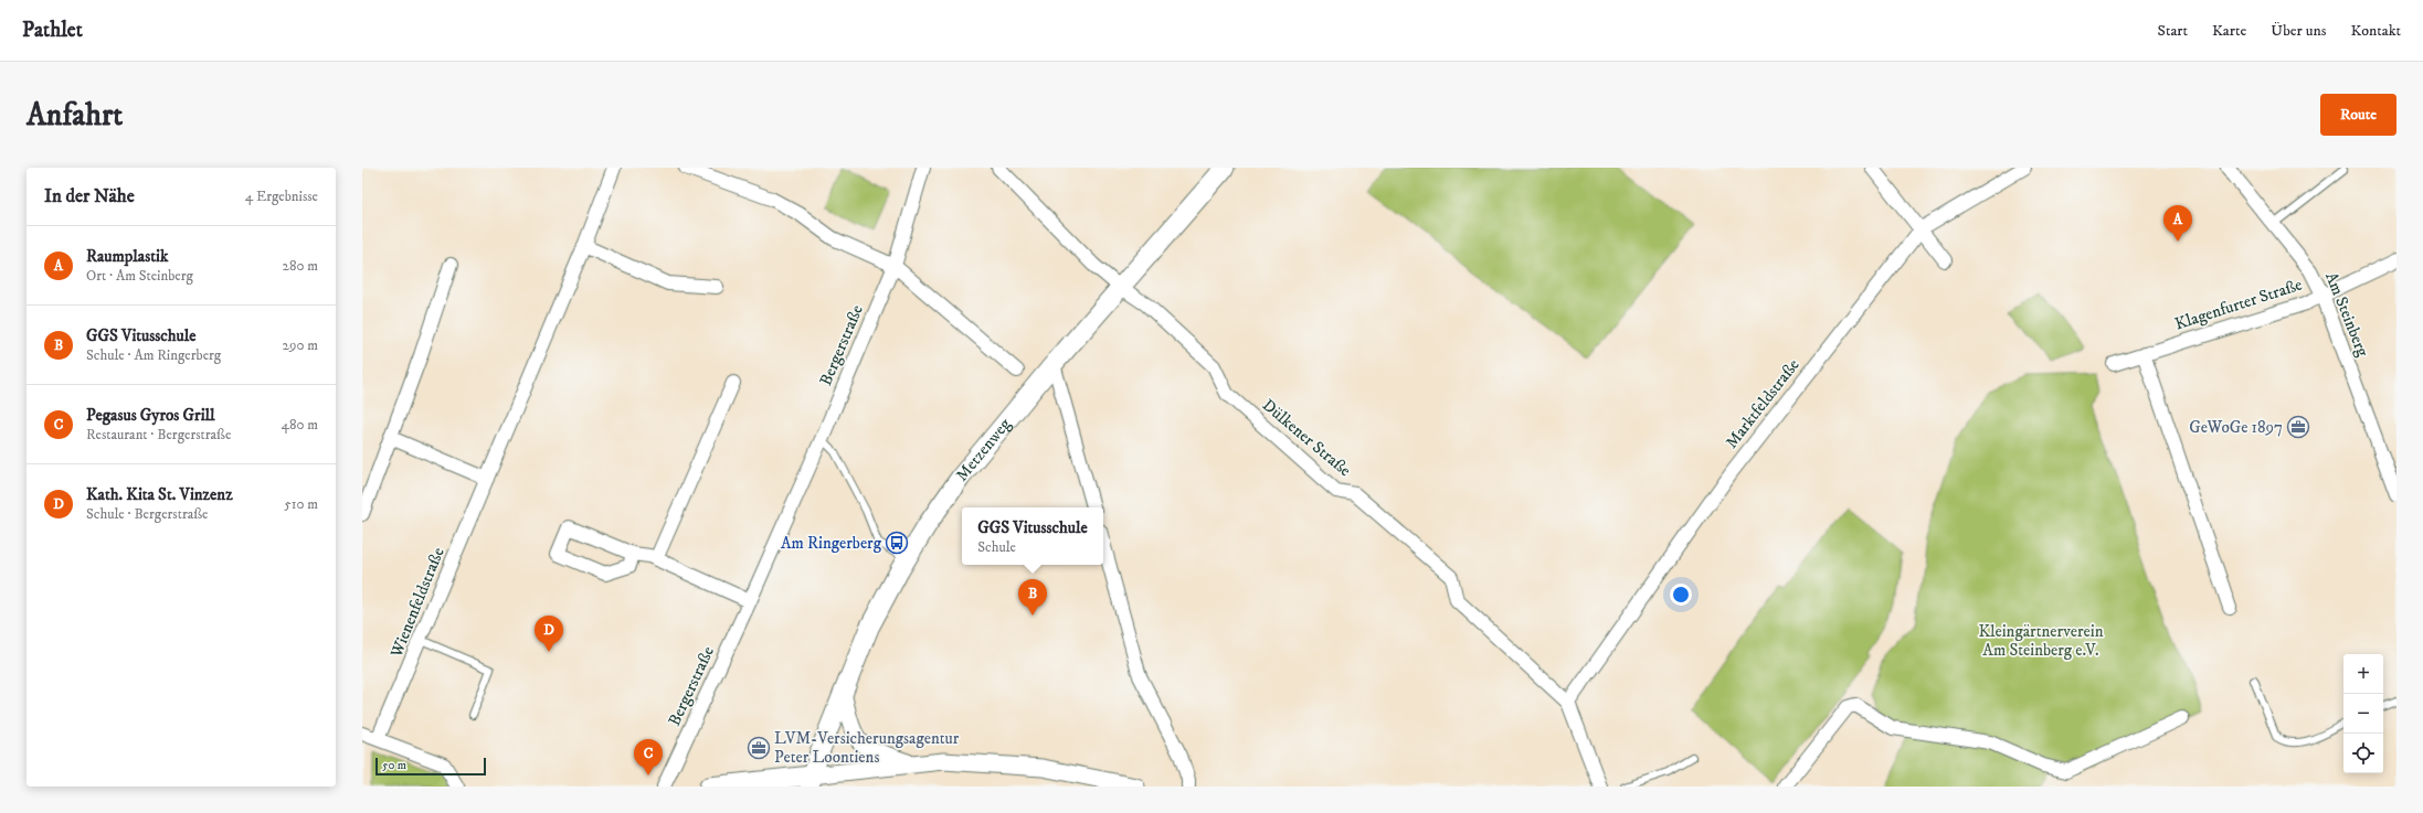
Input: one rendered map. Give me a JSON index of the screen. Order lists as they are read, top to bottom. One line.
{"streets":{"main road":["Metzenweg"],"street":["Klagenfurter Straße","Am Steinberg","Bergerstraße","Marktfeldstraße","Dülkener Straße","Wienenfeldstraße"]},"crossings":[["Klagenfurter Straße","Am Steinberg"],["Marktfeldstraße","Dülkener Straße"],["Dülkener Straße","Metzenweg"]],"parks":["Kleingärtnerverein Am Steinberg e.V."],"places":{"office":["GeWoGe 1897","LVM-Versicherungsagentur Peter Loontiens"],"bus stop":["Am Ringerberg"]},"scale_bar":"50 m","page":{"header":"Pathlet","nav":["Start","Karte","Über uns","Kontakt"],"buttons":"Route","title":"Anfahrt","heading":["In der Nähe","4 Ergebnisse"],"pins":["A","B","D","C"],"list":[{"mark":"A","name":"Raumplastik","note":"Ort · Am Steinberg","value":"280 m"},{"mark":"B","name":"GGS Vitusschule","note":"Schule · Am Ringerberg","value":"290 m"},{"mark":"C","name":"Pegasus Gyros Grill","note":"Restaurant · Bergerstraße","value":"480 m"},{"mark":"D","name":"Kath. Kita St. Vinzenz","note":"Schule · Bergerstraße","value":"510 m"}],"popup":["GGS Vitusschule","Schule"],"map_buttons":["+","−"],"scale":"50 m"}}
